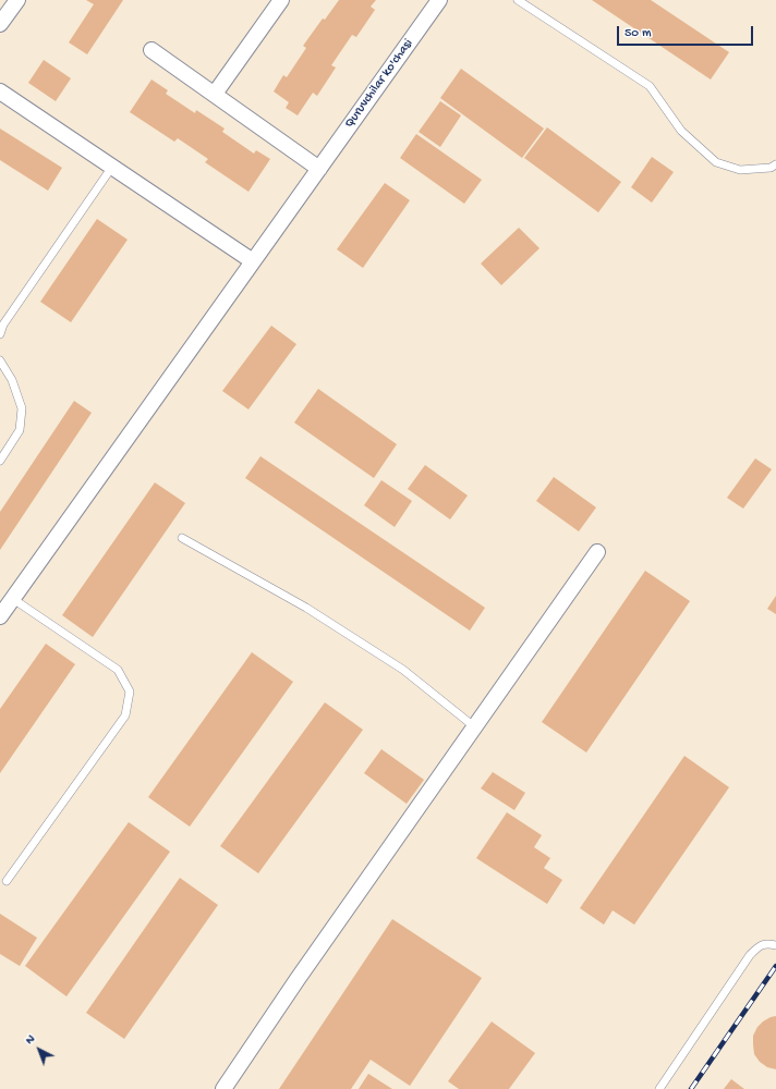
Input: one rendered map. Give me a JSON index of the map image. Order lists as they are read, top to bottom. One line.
{"streets":{"street":["Quruvchilar ko'chasi"]},"scale_bar":"50 m","north":"top left"}
